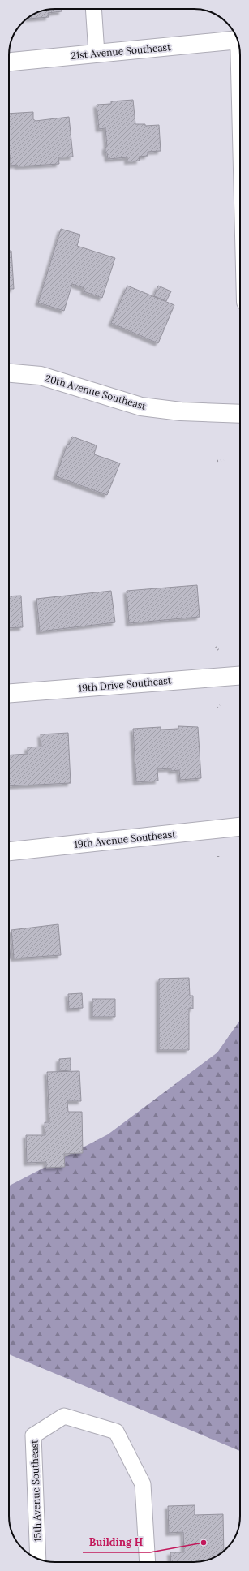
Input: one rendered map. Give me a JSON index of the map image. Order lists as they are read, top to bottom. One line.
{"streets":{"street":["21st Avenue Southeast","20th Avenue Southeast","19th Drive Southeast","19th Avenue Southeast"],"lane":["15th Avenue Southeast"]},"places":["Building H"]}
